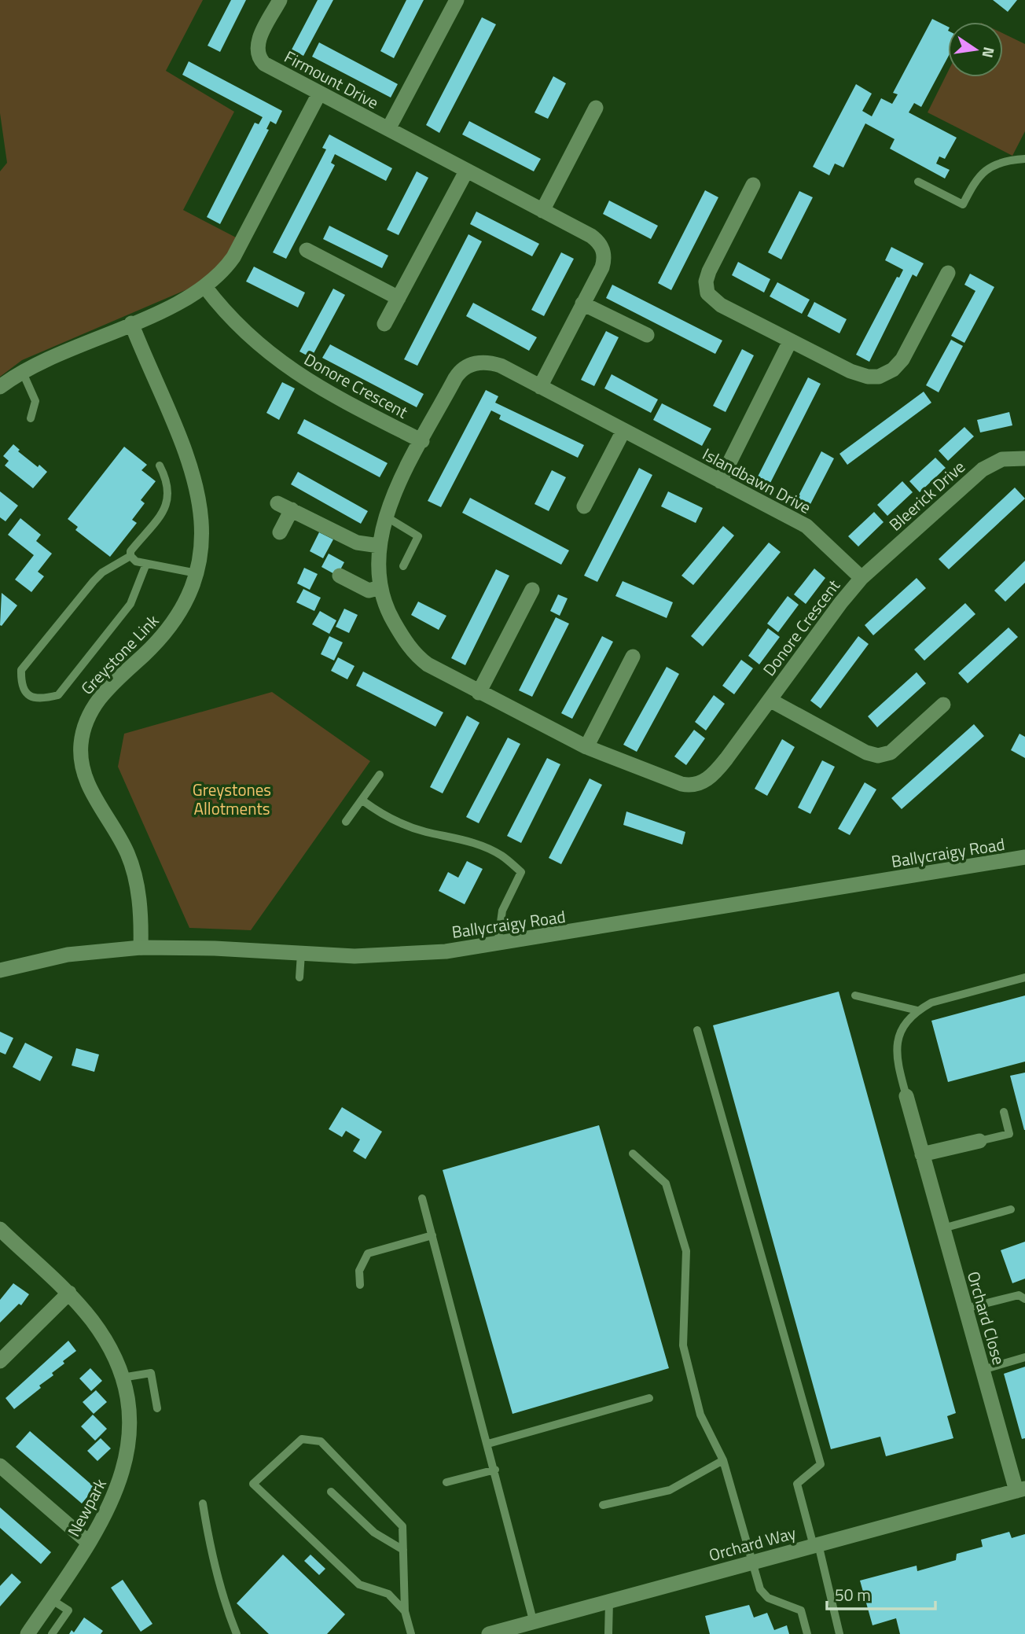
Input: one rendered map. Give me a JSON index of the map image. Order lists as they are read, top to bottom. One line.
{"streets":{"street":["Firmount Drive","Donore Crescent","Islandbawn Drive","Bleerick Drive","Greystone Link","Ballycraigy Road","Orchard Close","Newpark","Orchard Way"]},"crossings":[["Firmount Drive","Islandbawn Drive"],["Donore Crescent","Islandbawn Drive"],["Donore Crescent","Bleerick Drive"],["Islandbawn Drive","Bleerick Drive"],["Greystone Link","Ballycraigy Road"],["Orchard Close","Orchard Way"]],"parks":["Greystones Allotments"],"scale_bar":"50 m","north":"right"}
